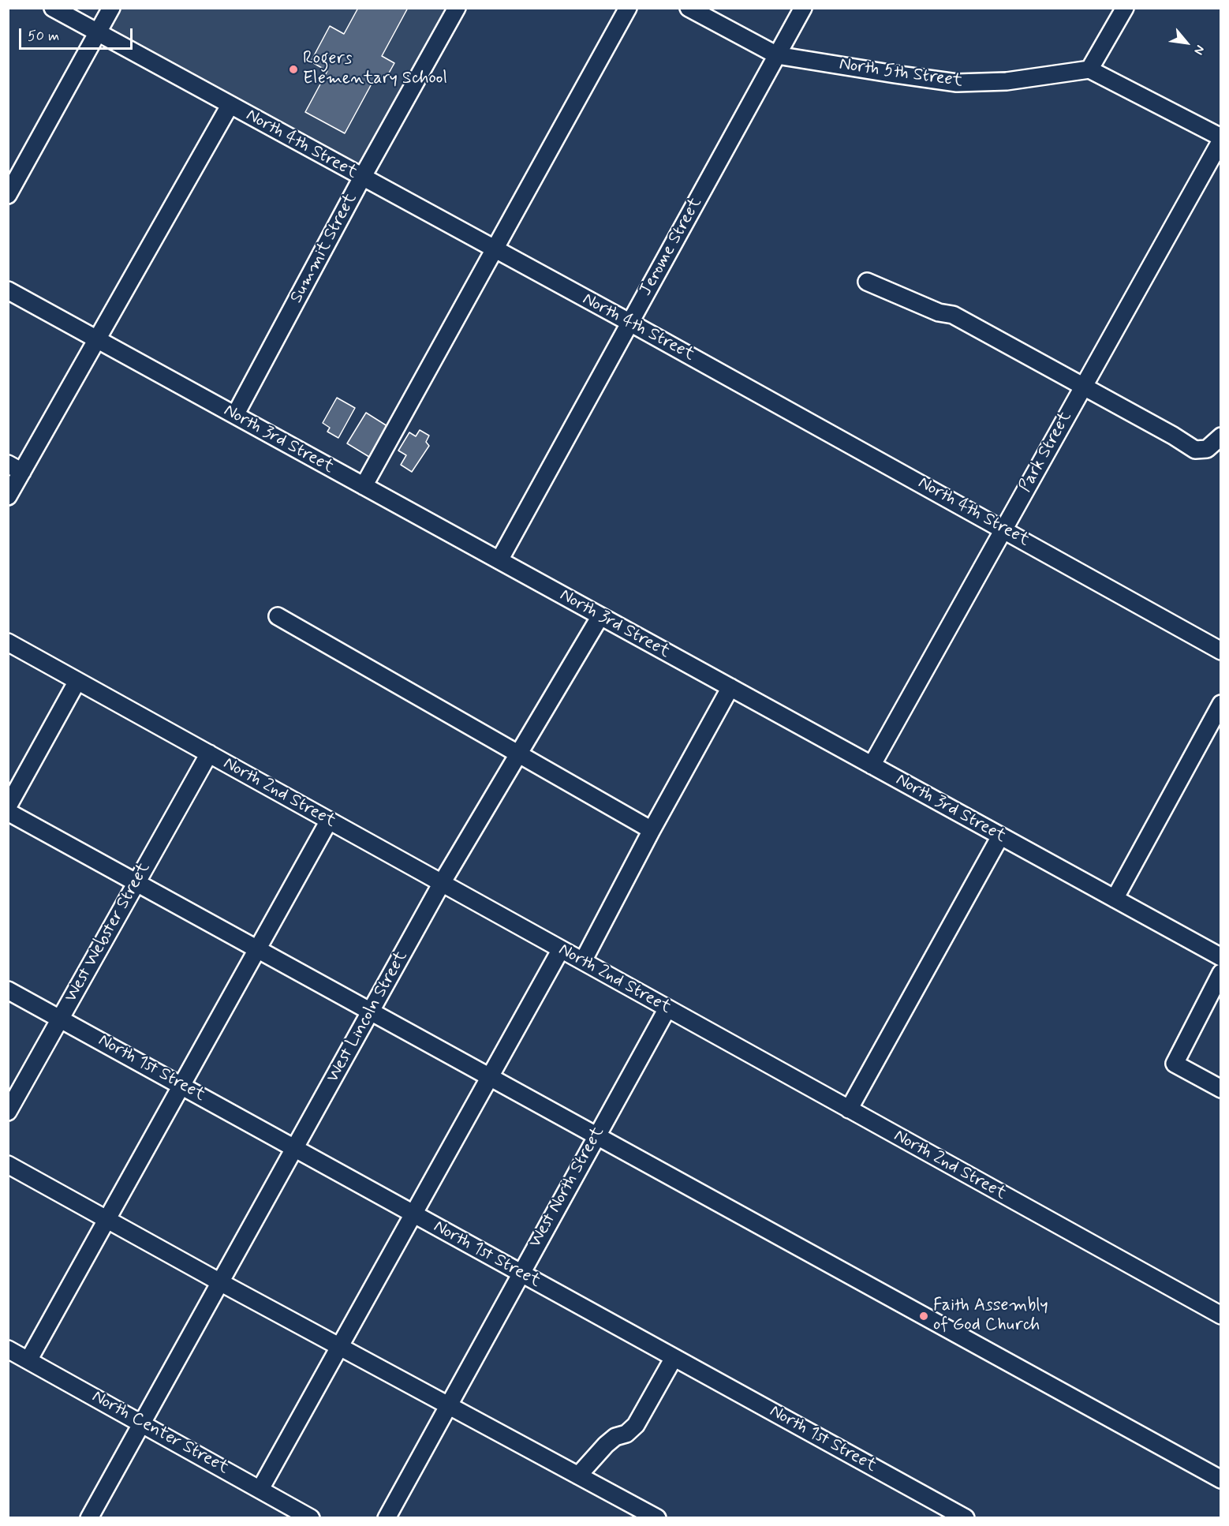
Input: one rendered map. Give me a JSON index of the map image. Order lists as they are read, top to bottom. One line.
{"streets":{"street":["North 5th Street","North 4th Street","Jerome Street","Summit Street","North 3rd Street","Park Street","North 2nd Street","West Webster Street","West Lincoln Street","North 1st Street","West North Street","North Center Street"]},"crossings":[["North 5th Street","Jerome Street"],["North 4th Street","Jerome Street"],["North 4th Street","Summit Street"],["North 4th Street","Park Street"],["Jerome Street","North 3rd Street"],["Summit Street","North 3rd Street"],["North 3rd Street","Park Street"],["North 3rd Street","West Lincoln Street"],["North 2nd Street","West Webster Street"],["North 2nd Street","West Lincoln Street"],["North 2nd Street","West North Street"],["West Webster Street","North 1st Street"],["West Lincoln Street","North 1st Street"],["West Lincoln Street","North Center Street"],["North 1st Street","West North Street"]],"places":["Rogers Elementary School","Faith Assembly of God Church"],"scale_bar":"50 m","north":"bottom right"}
